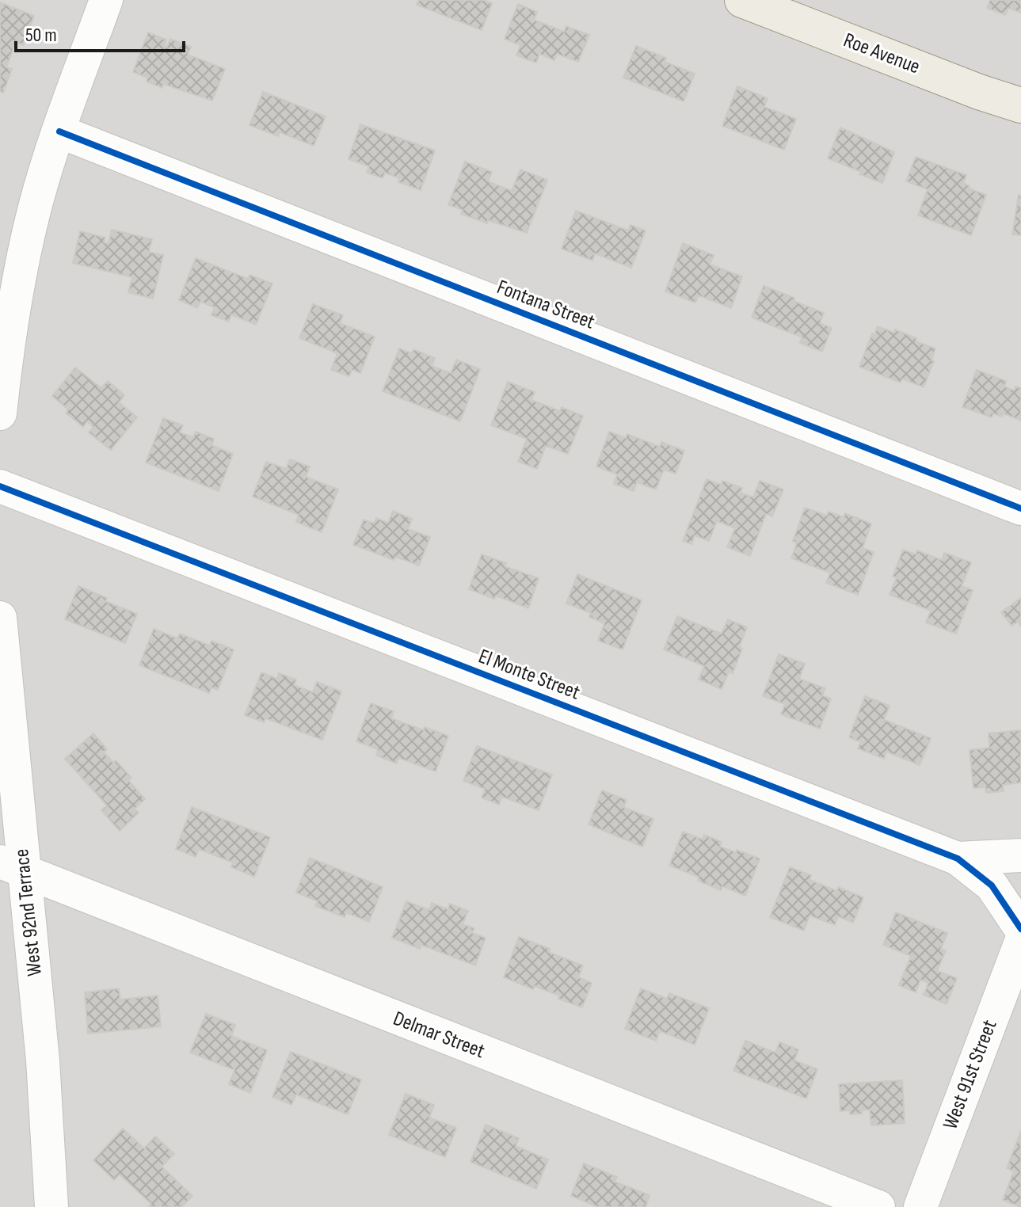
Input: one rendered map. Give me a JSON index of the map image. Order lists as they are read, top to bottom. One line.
{"streets":{"main road":["Roe Avenue"],"street":["Fontana Street","El Monte Street","West 92nd Terrace","Delmar Street","West 91st Street"]},"crossings":[["West 92nd Terrace","Delmar Street"]],"scale_bar":"50 m"}
